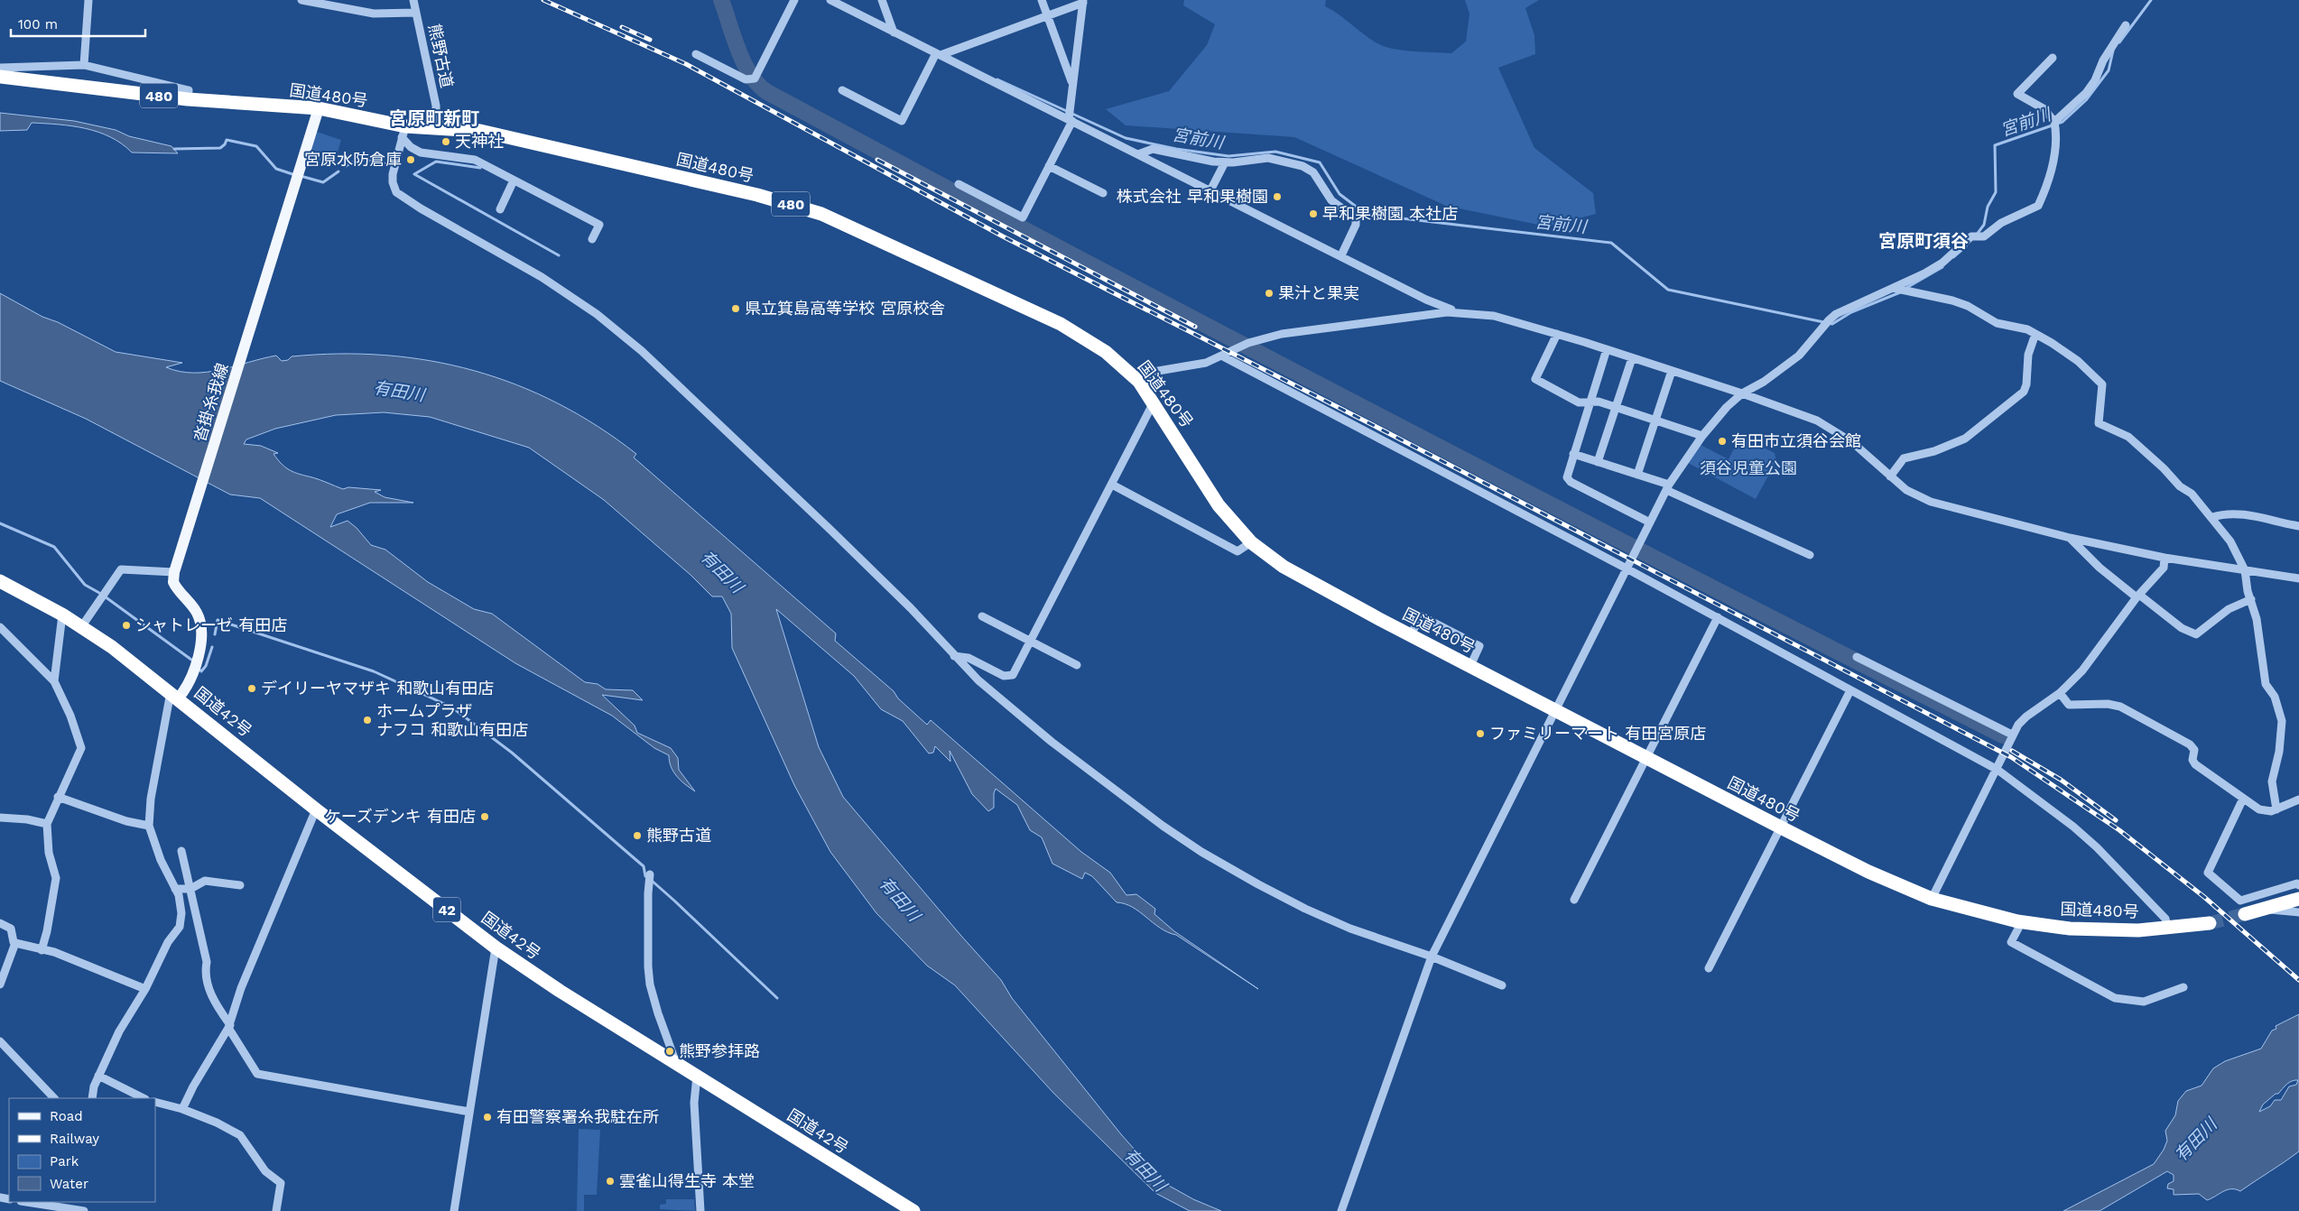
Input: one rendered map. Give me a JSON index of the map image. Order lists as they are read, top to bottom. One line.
{"streets":{"highway":["480","国道480号","国道42号","42"],"main road":["沓掛糸我線"],"street":["熊野古道"]},"crossings":[["国道480号","沓掛糸我線"]],"districts":["宮原町新町","宮原町須谷"],"water":["宮前川","有田川"],"parks":["須谷児童公園"],"places":["天神社","宮原水防倉庫","株式会社 早和果樹園","早和果樹園 本社店","果汁と果実","県立箕島高等学校 宮原校舎","有田市立須谷会館","シャトレーゼ 有田店","デイリーヤマザキ 和歌山有田店","ホームプラザ ナフコ 和歌山有田店","ファミリーマート 有田宮原店","ケーズデンキ 有田店","熊野古道","熊野参拝路","有田警察署糸我駐在所","雲雀山得生寺 本堂"],"legend":["Road","Railway","Park","Water"],"scale_bar":"100 m"}
